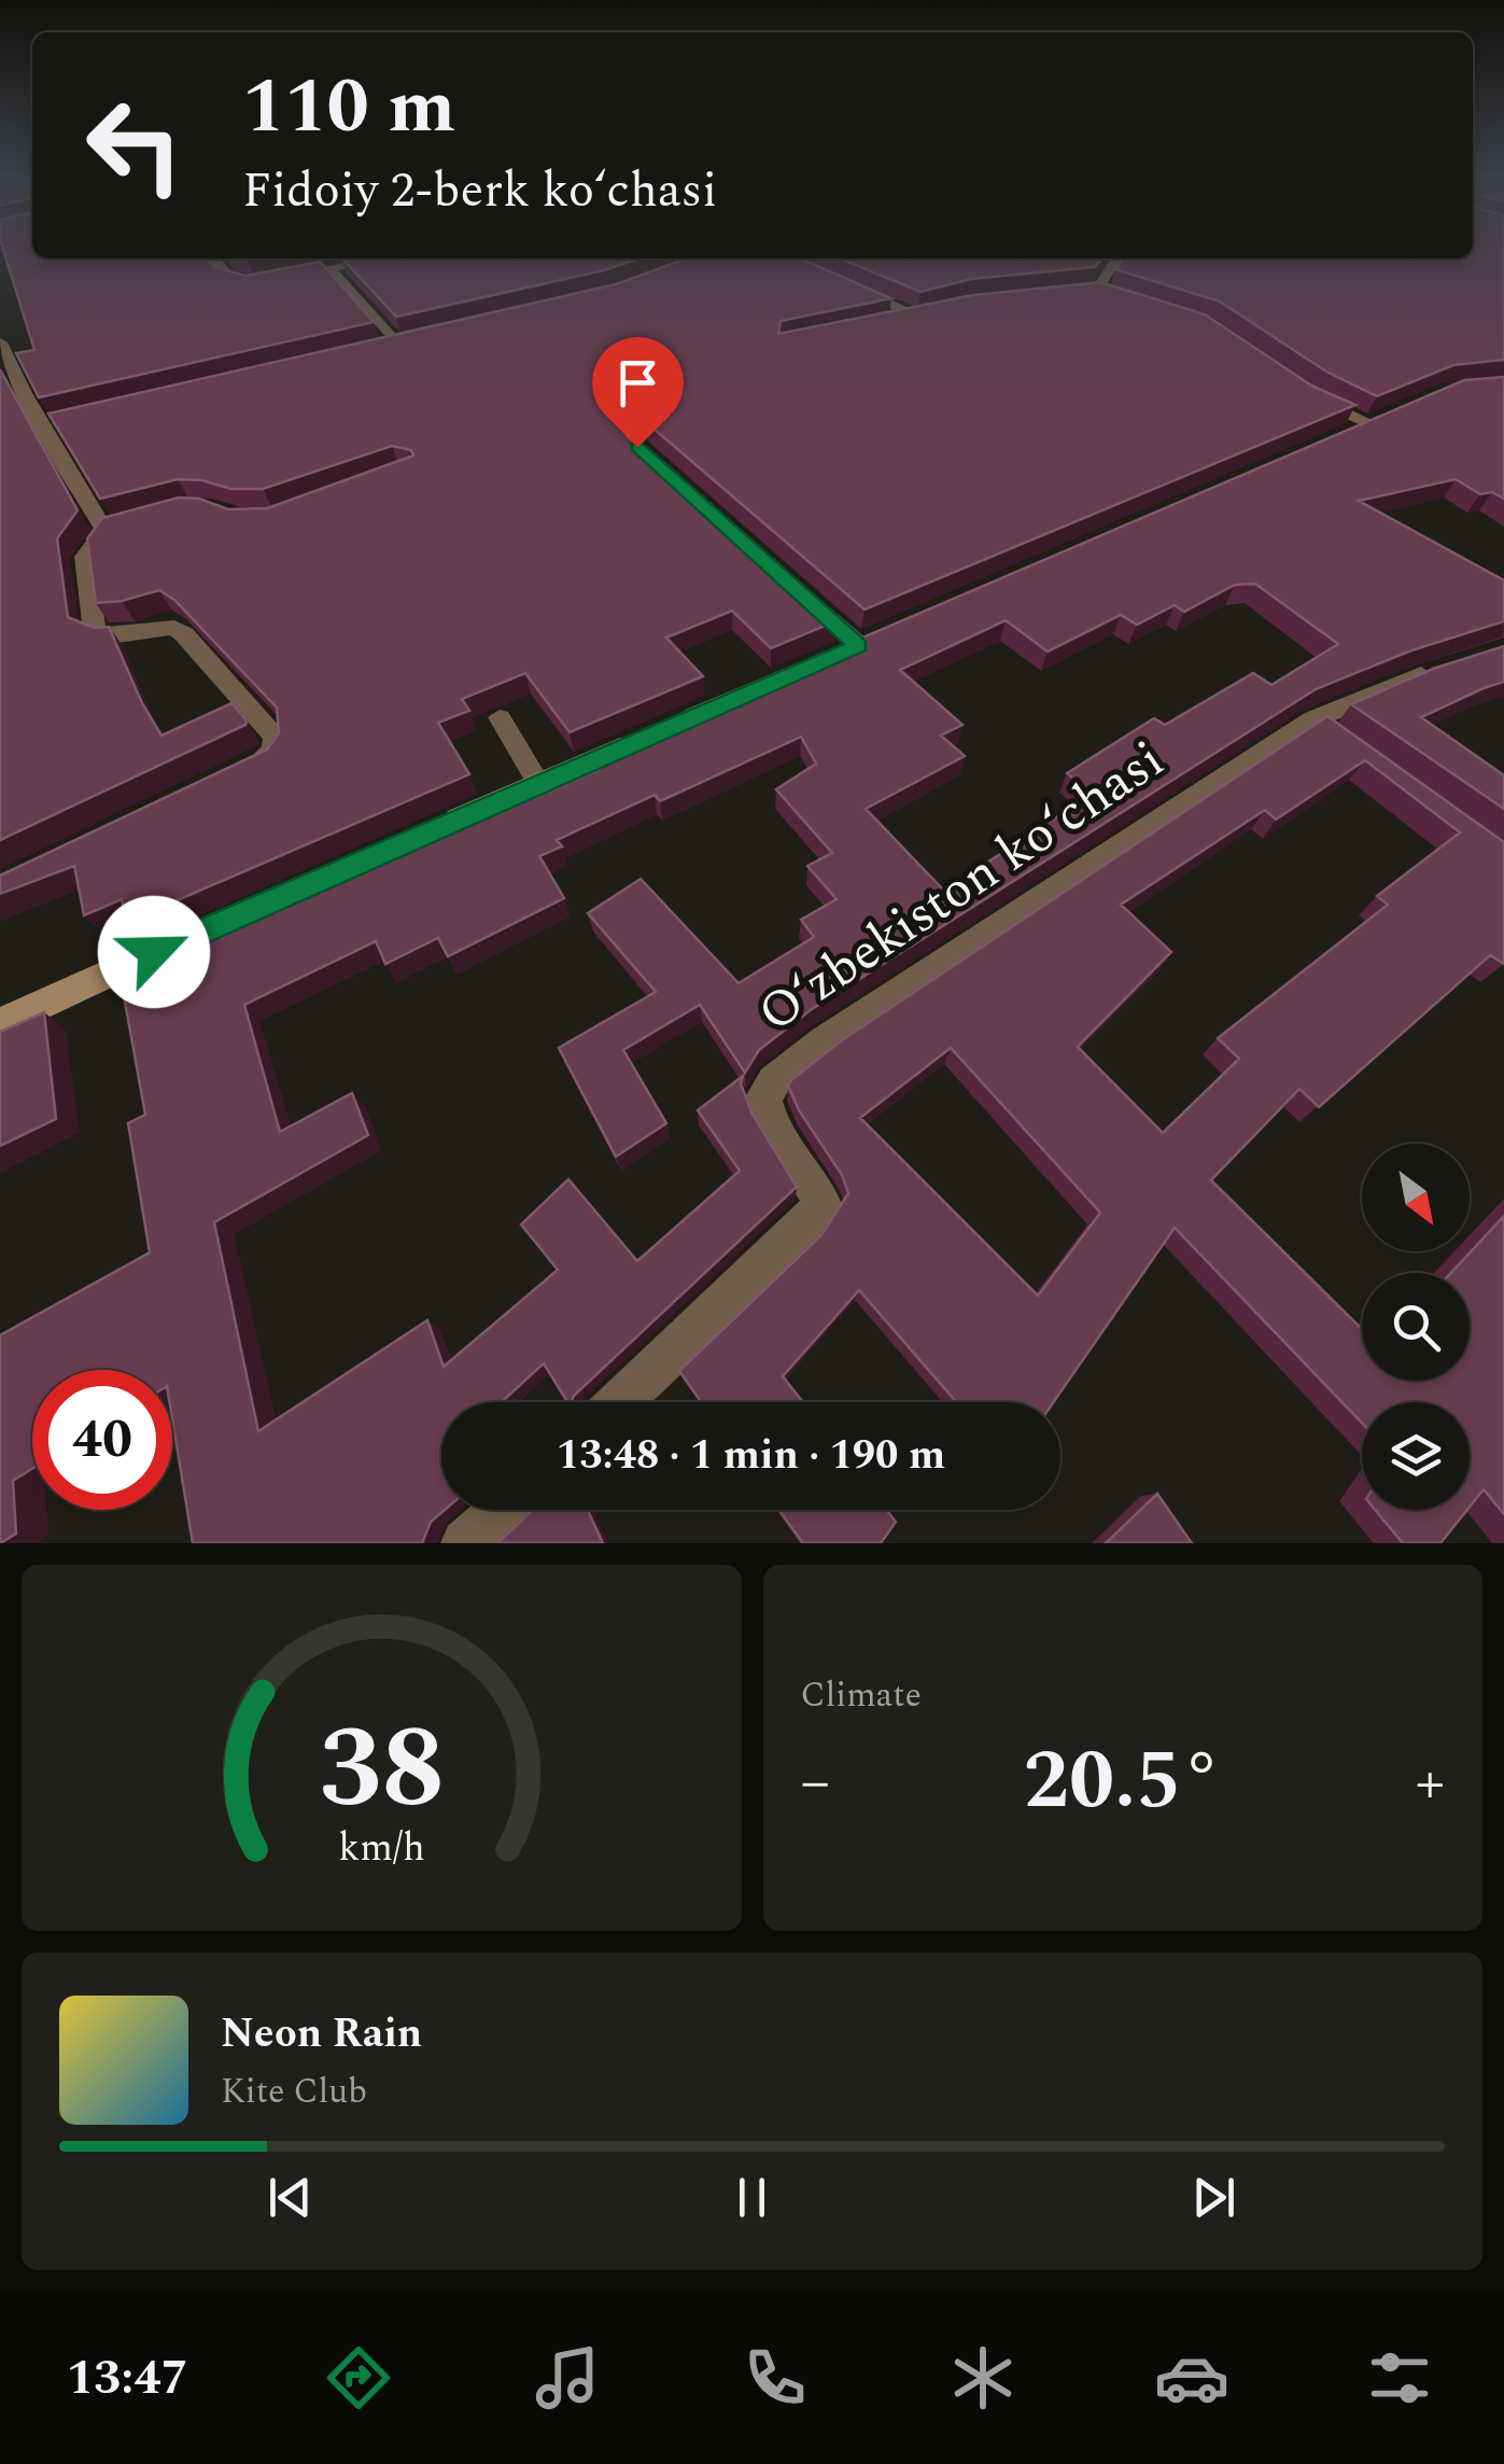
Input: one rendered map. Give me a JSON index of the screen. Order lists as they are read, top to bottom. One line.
{"streets":{"street":["Oʻzbekiston koʻchasi"]},"north":"bottom right","page":{"turn":["110 m","Fidoiy 2-berk koʻchasi"],"limit":"40","trip":"13:48 · 1 min · 190 m","tile":"Climate","heat":["−","20.5°","+"],"song":["Neon Rain","Kite Club"],"tabs":"13:47","gauge":["38","km/h"]}}
